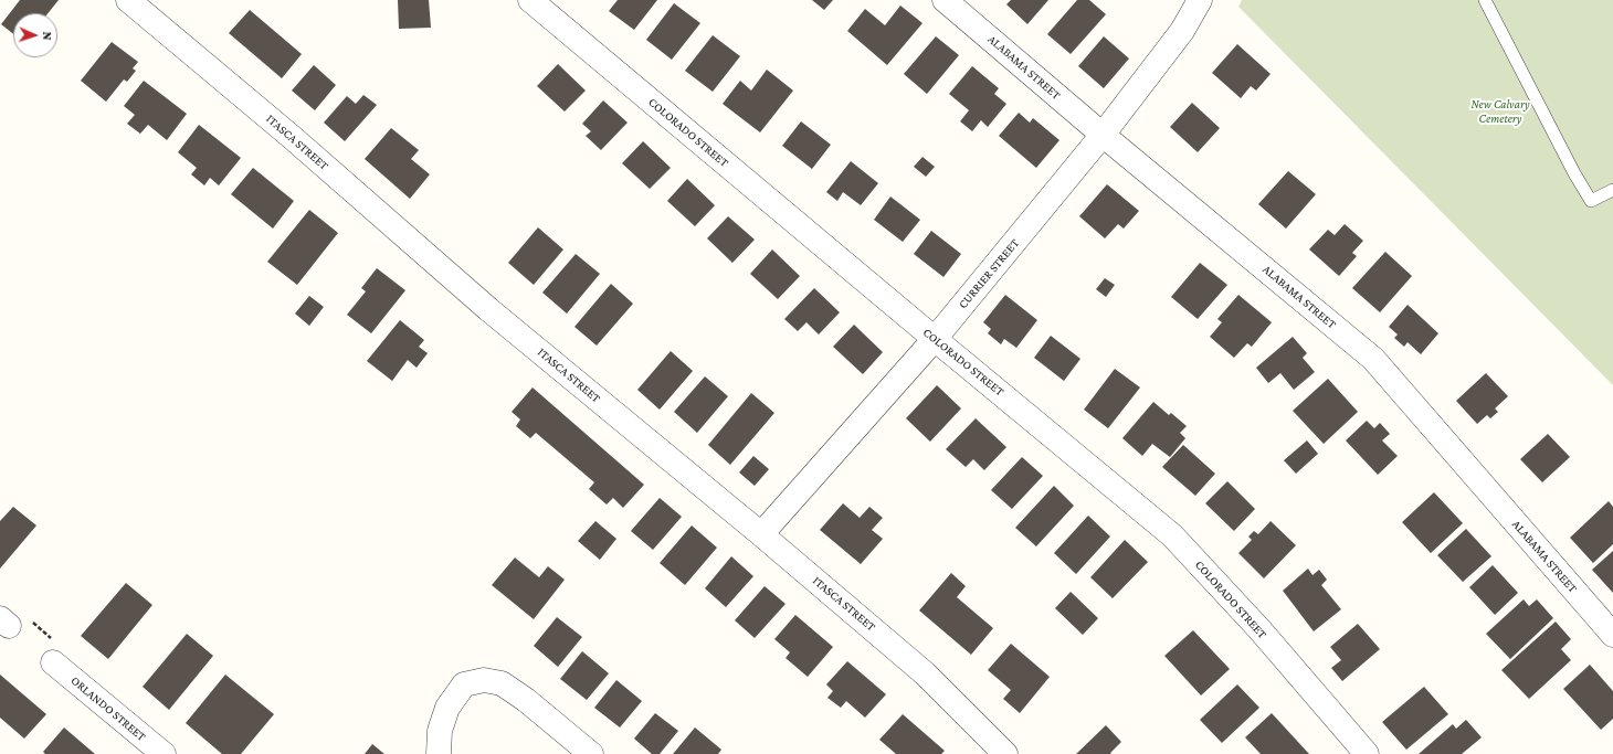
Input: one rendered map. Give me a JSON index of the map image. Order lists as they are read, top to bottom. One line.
{"streets":{"street":["ALABAMA STREET","COLORADO STREET","ITASCA STREET","CURRIER STREET","ORLANDO STREET"]},"crossings":[["ALABAMA STREET","CURRIER STREET"],["COLORADO STREET","CURRIER STREET"],["ITASCA STREET","CURRIER STREET"]],"parks":["New Calvary Cemetery"],"north":"right"}
